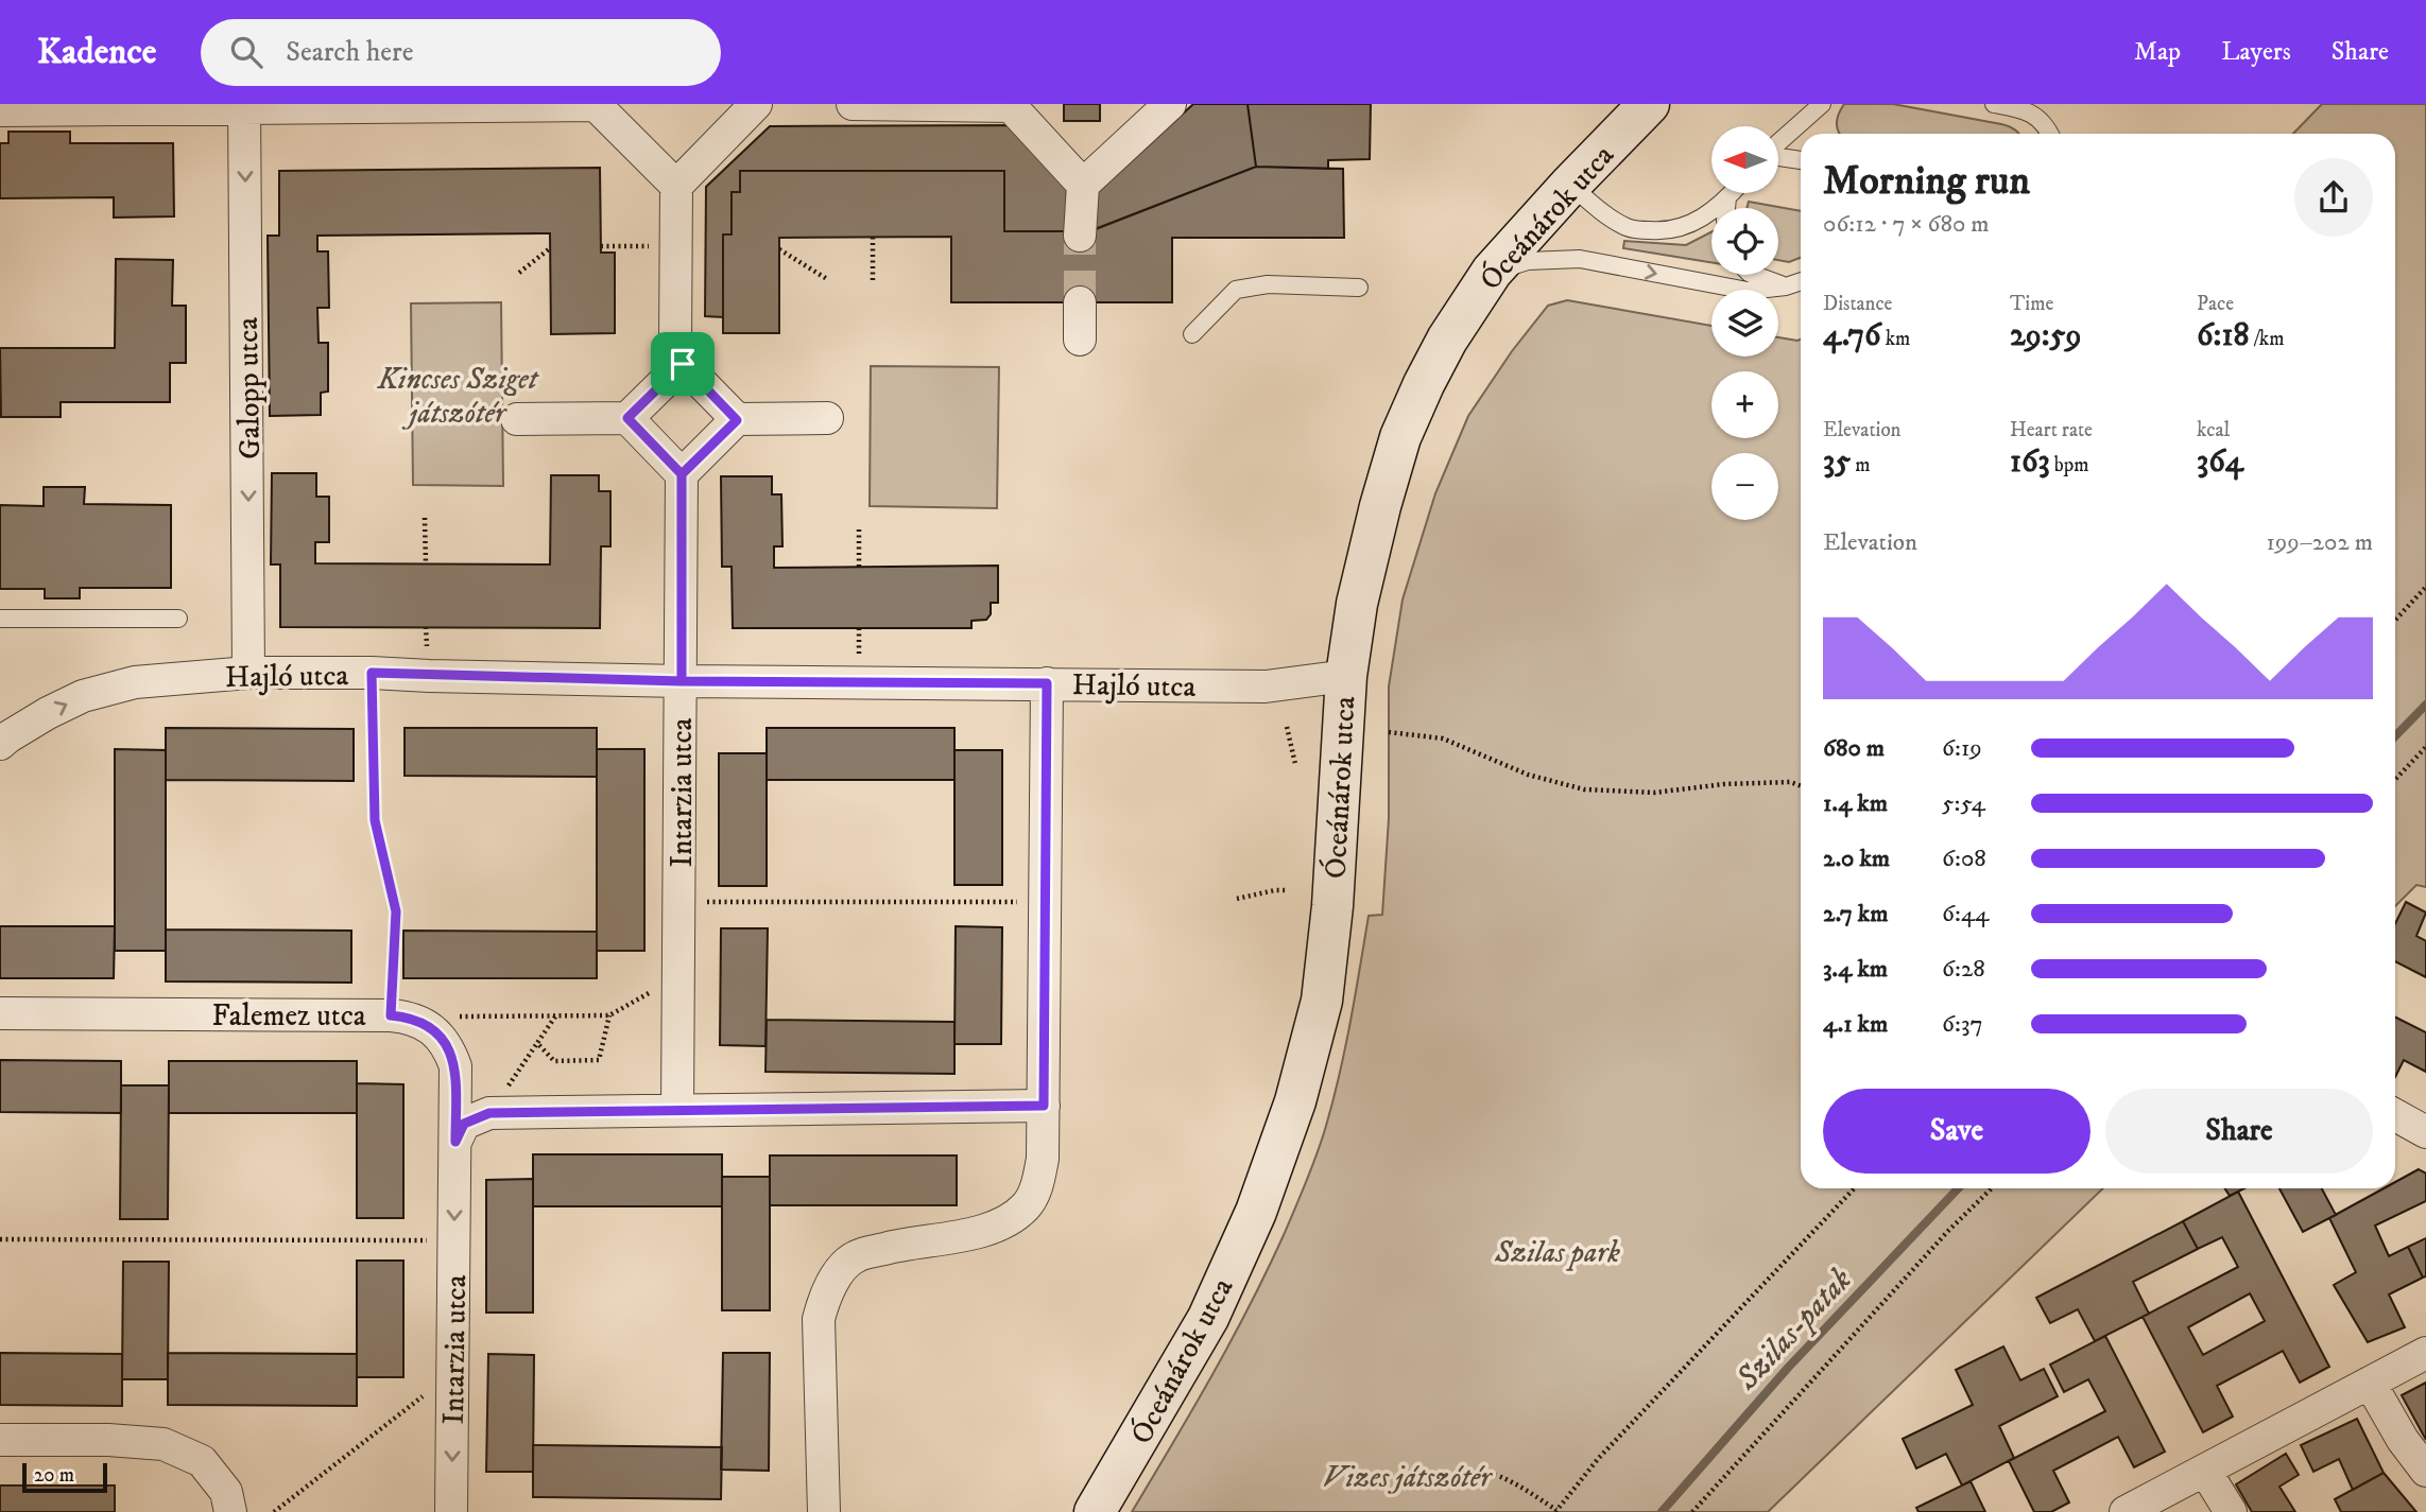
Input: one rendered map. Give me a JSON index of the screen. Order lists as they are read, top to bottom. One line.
{"streets":{"street":["Óceánárok utca","Galopp utca","Hajló utca","Intarzia utca","Falemez utca"]},"crossings":[["Óceánárok utca","Hajló utca"],["Galopp utca","Hajló utca"],["Hajló utca","Intarzia utca"],["Intarzia utca","Falemez utca"]],"one_way":["Galopp utca"],"water":["Szilas-patak"],"parks":["Kincses Sziget játszótér","Szilas park","Vizes játszótér"],"scale_bar":"20 m","north":"left","page":{"header":"Kadence","search":"Search here","nav":["Map","Layers","Share"],"map_buttons":["+","−"],"heading":["Morning run","06:12 · 7 × 680 m"],"stats":[["Distance","4.76 km"],["Time","29:59"],["Pace","6:18 /km"],["Elevation","35 m"],["Heart rate","163 bpm"],["kcal","364"]],"chart":["Elevation","199–202 m"],"list":[{"name":"680 m","note":"6:19"},{"name":"1.4 km","note":"5:54"},{"name":"2.0 km","note":"6:08"},{"name":"2.7 km","note":"6:44"},{"name":"3.4 km","note":"6:28"},{"name":"4.1 km","note":"6:37"}],"buttons":["Save","Share"],"scale":"20 m"}}
